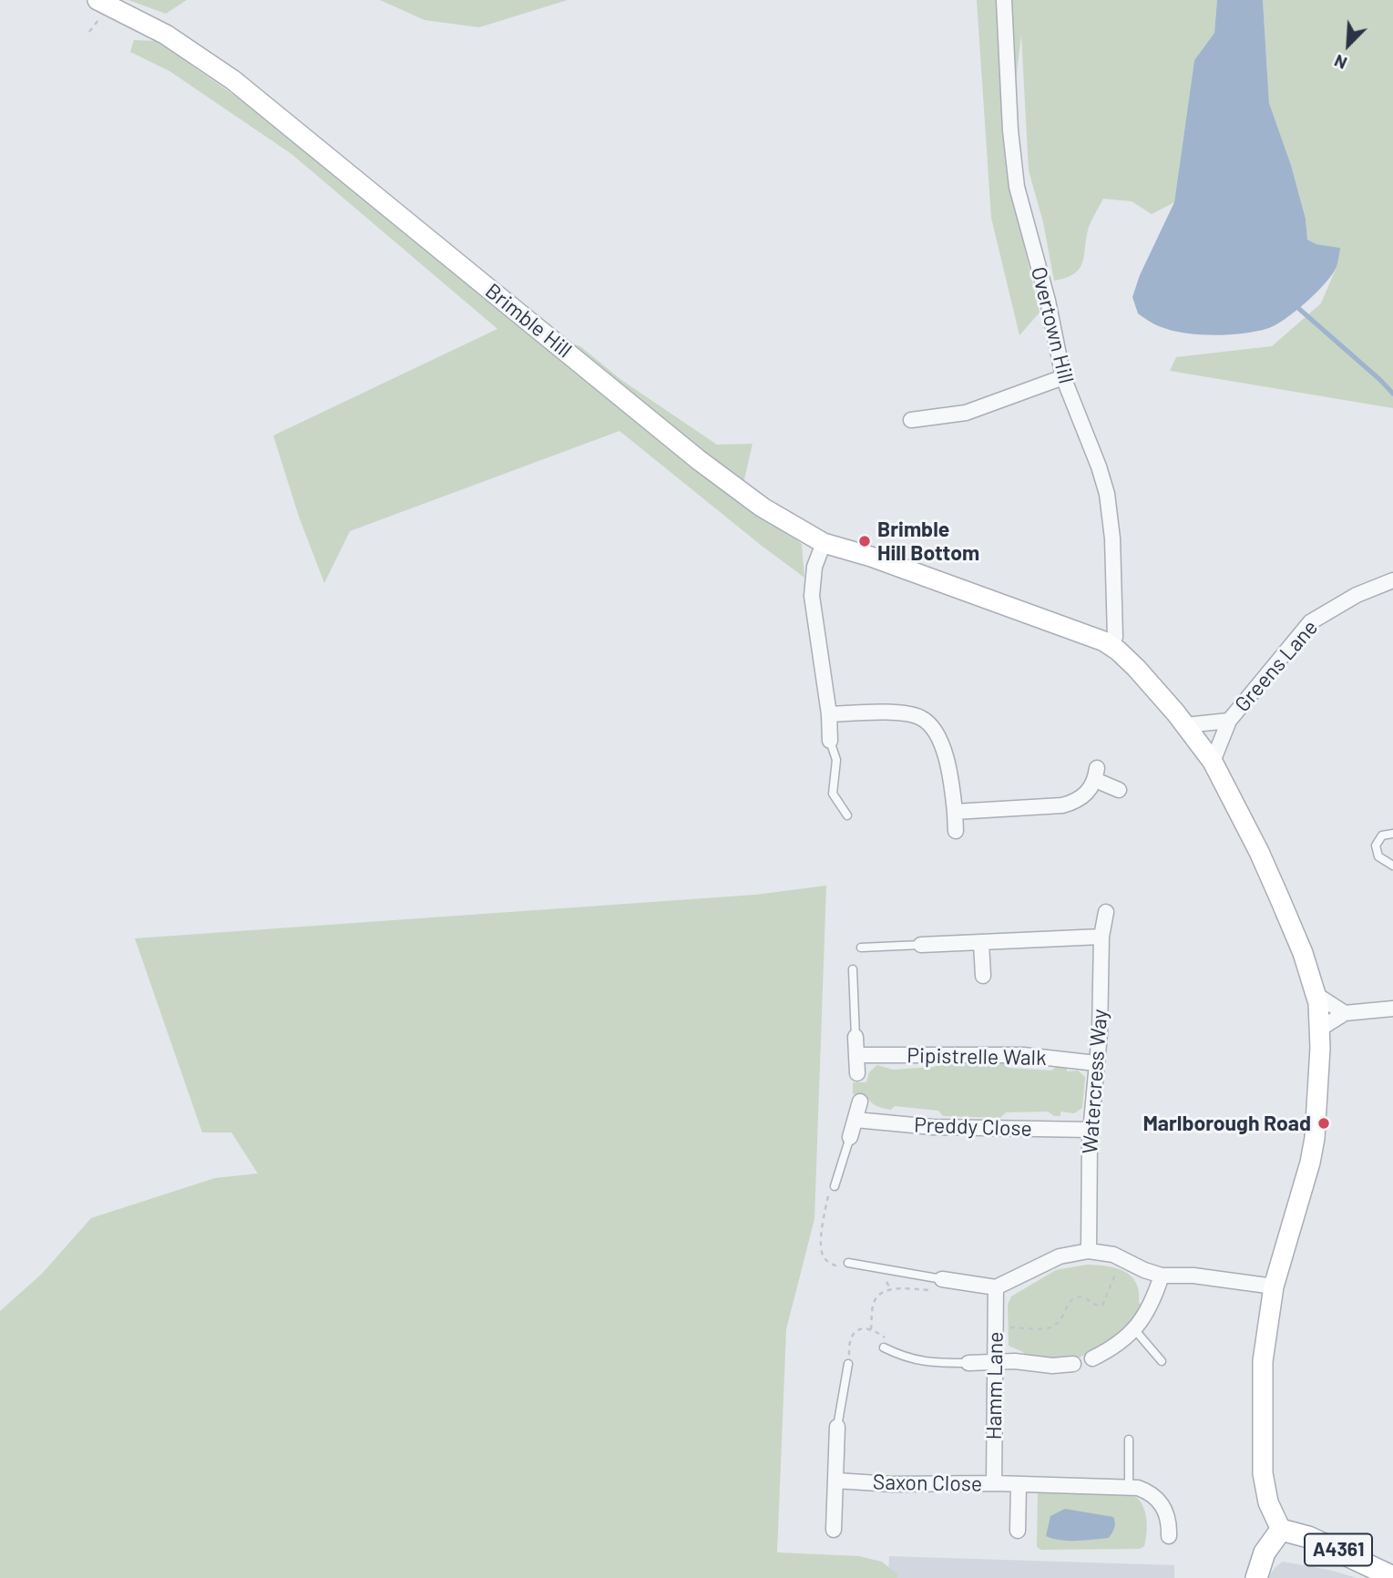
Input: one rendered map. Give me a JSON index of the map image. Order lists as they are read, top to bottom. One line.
{"streets":{"main road":["Brimble Hill","A4361"],"street":["Overtown Hill","Greens Lane","Pipistrelle Walk","Watercress Way","Preddy Close","Hamm Lane","Saxon Close"]},"crossings":[["Brimble Hill","Overtown Hill"],["Pipistrelle Walk","Watercress Way"],["Watercress Way","Preddy Close"],["Hamm Lane","Saxon Close"]],"places":["Brimble Hill Bottom","Marlborough Road"],"north":"bottom left"}
